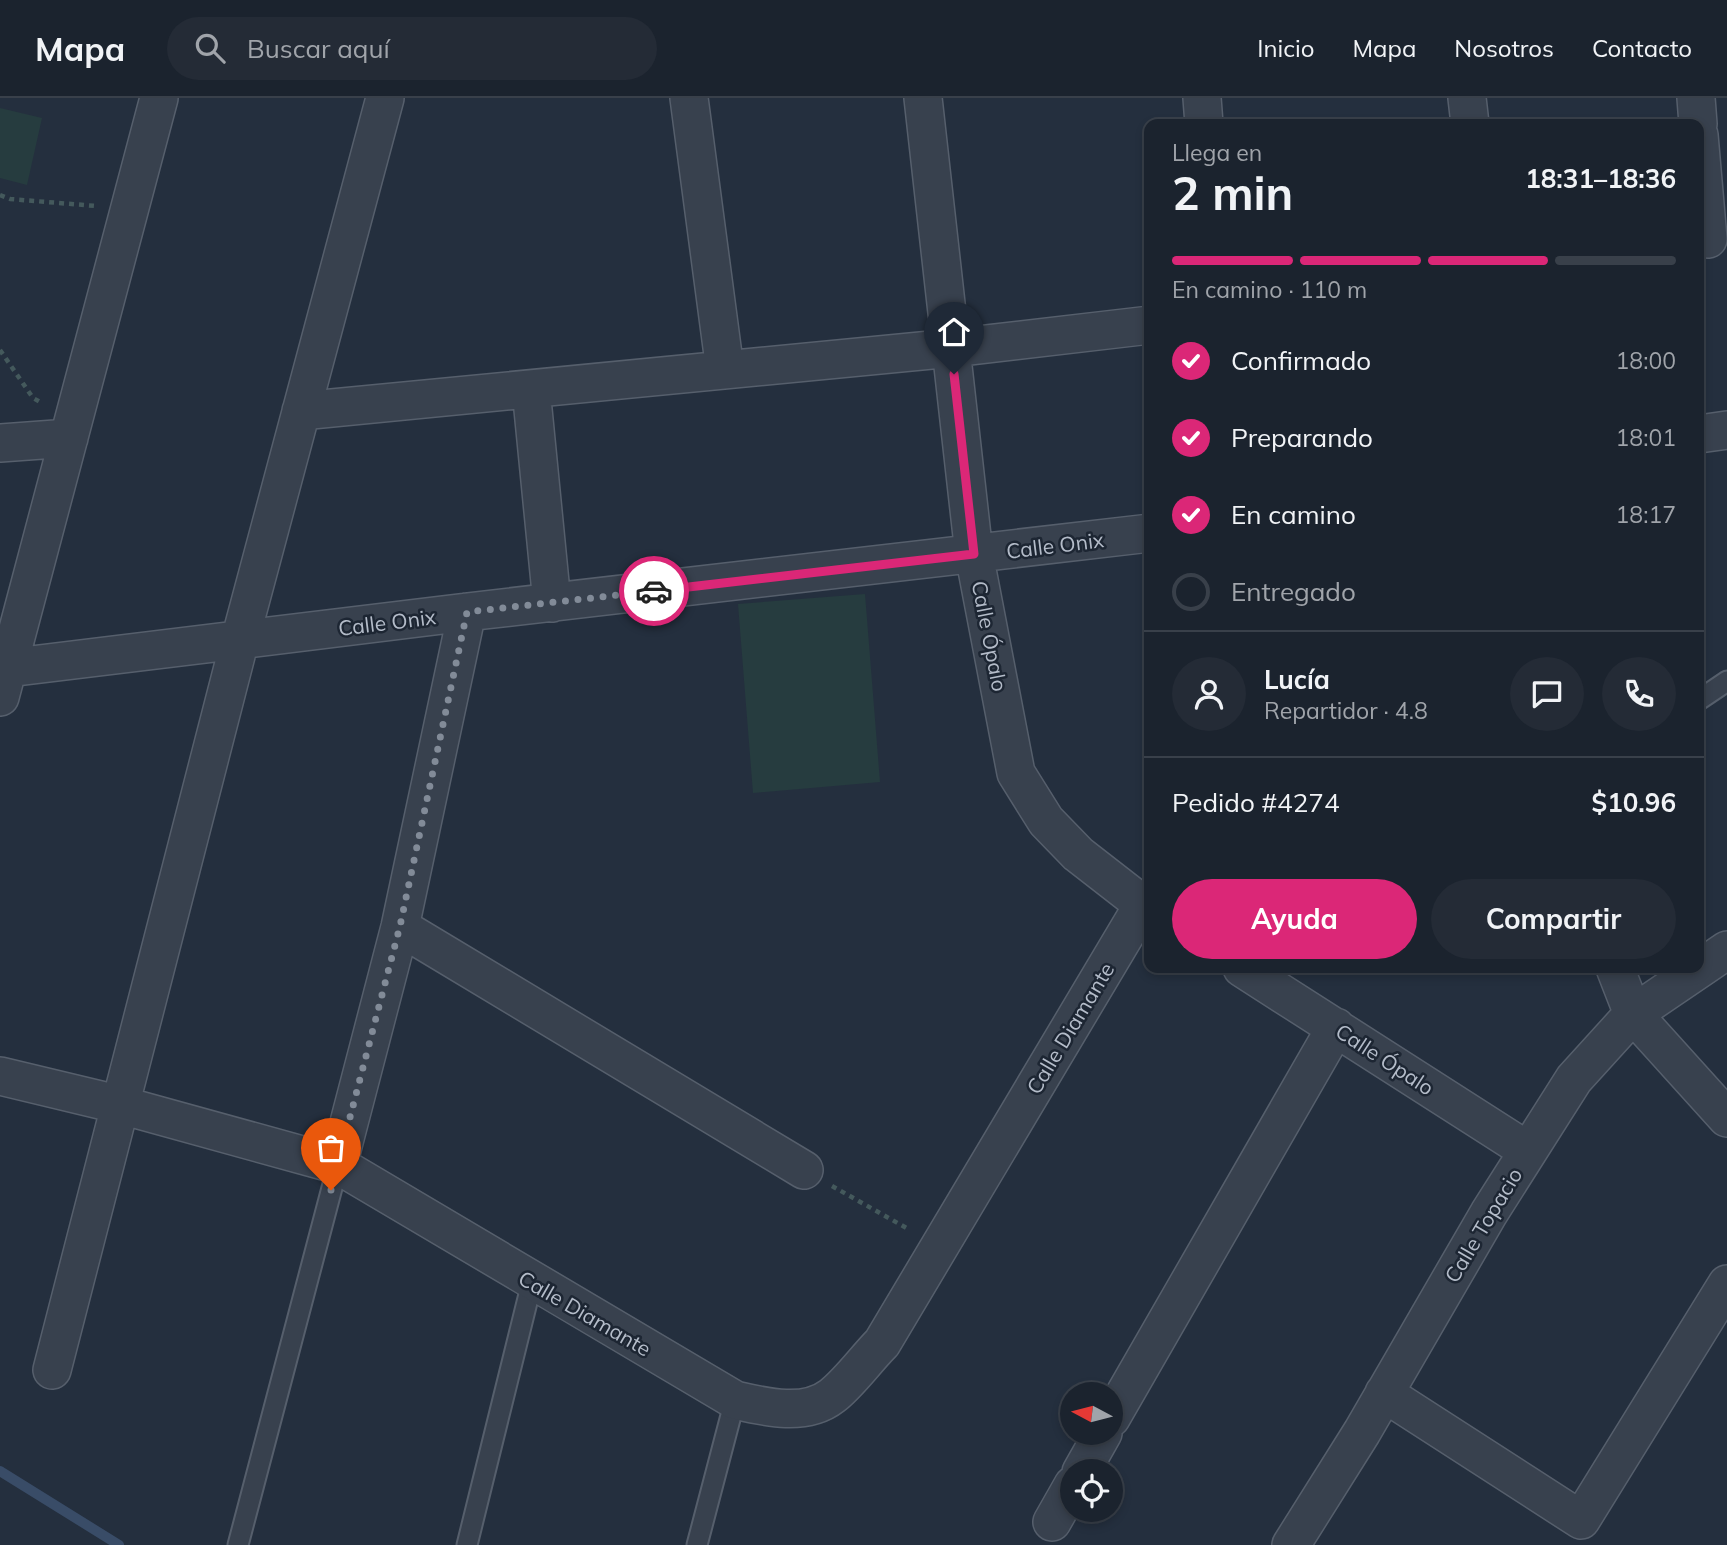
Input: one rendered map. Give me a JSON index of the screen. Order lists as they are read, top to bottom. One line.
{"streets":{"street":["Calle Onix","Calle Ópalo","Calle Diamante","Calle Topacio"]},"crossings":[["Calle Onix","Calle Ópalo"],["Calle Ópalo","Calle Topacio"]],"north":"left","page":{"header":"Mapa","search":"Buscar aquí","nav":["Inicio","Mapa","Nosotros","Contacto"],"heading":["2 min","Llega en","18:31–18:36"],"panel":["Lucía","Repartidor · 4.8","Pedido #4274","$10.96"],"bar":"En camino · 110 m","list":[["Confirmado","18:00"],["Preparando","18:01"],["En camino","18:17"],"Entregado"],"buttons":["Ayuda","Compartir"]}}
